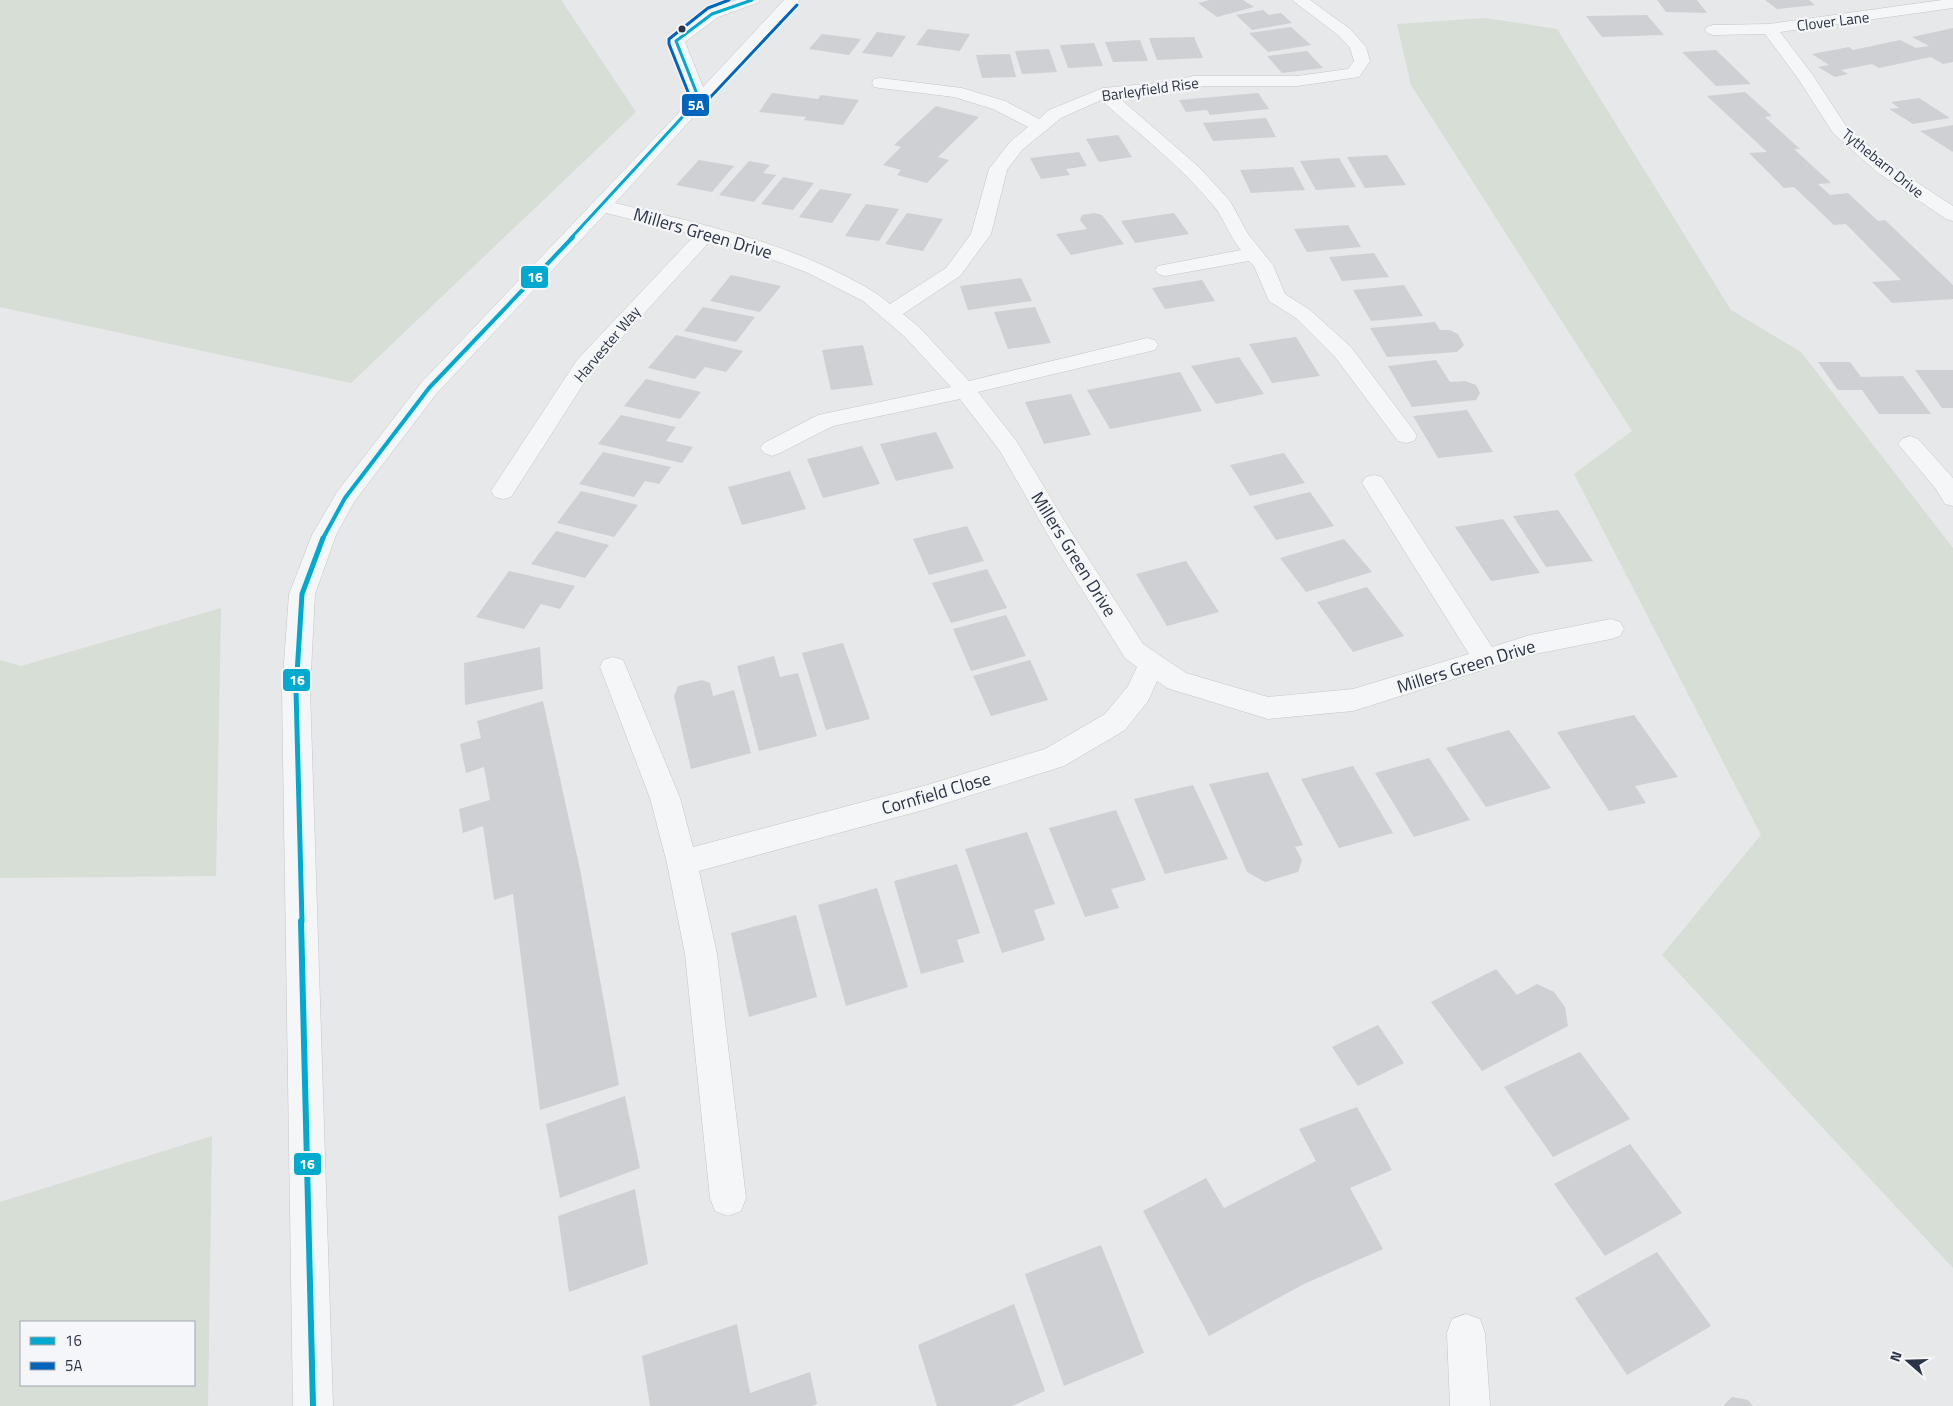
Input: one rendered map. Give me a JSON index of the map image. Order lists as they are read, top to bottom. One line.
{"streets":{"street":["Clover Lane","Barleyfield Rise","Tythebarn Drive","Millers Green Drive","Harvester Way","Cornfield Close"]},"crossings":[["Clover Lane","Tythebarn Drive"],["Barleyfield Rise","Millers Green Drive"],["Millers Green Drive","Harvester Way"],["Millers Green Drive","Cornfield Close"]],"lines":["transit line 16","transit line 5A"],"legend":["16","5A"],"north":"left"}
